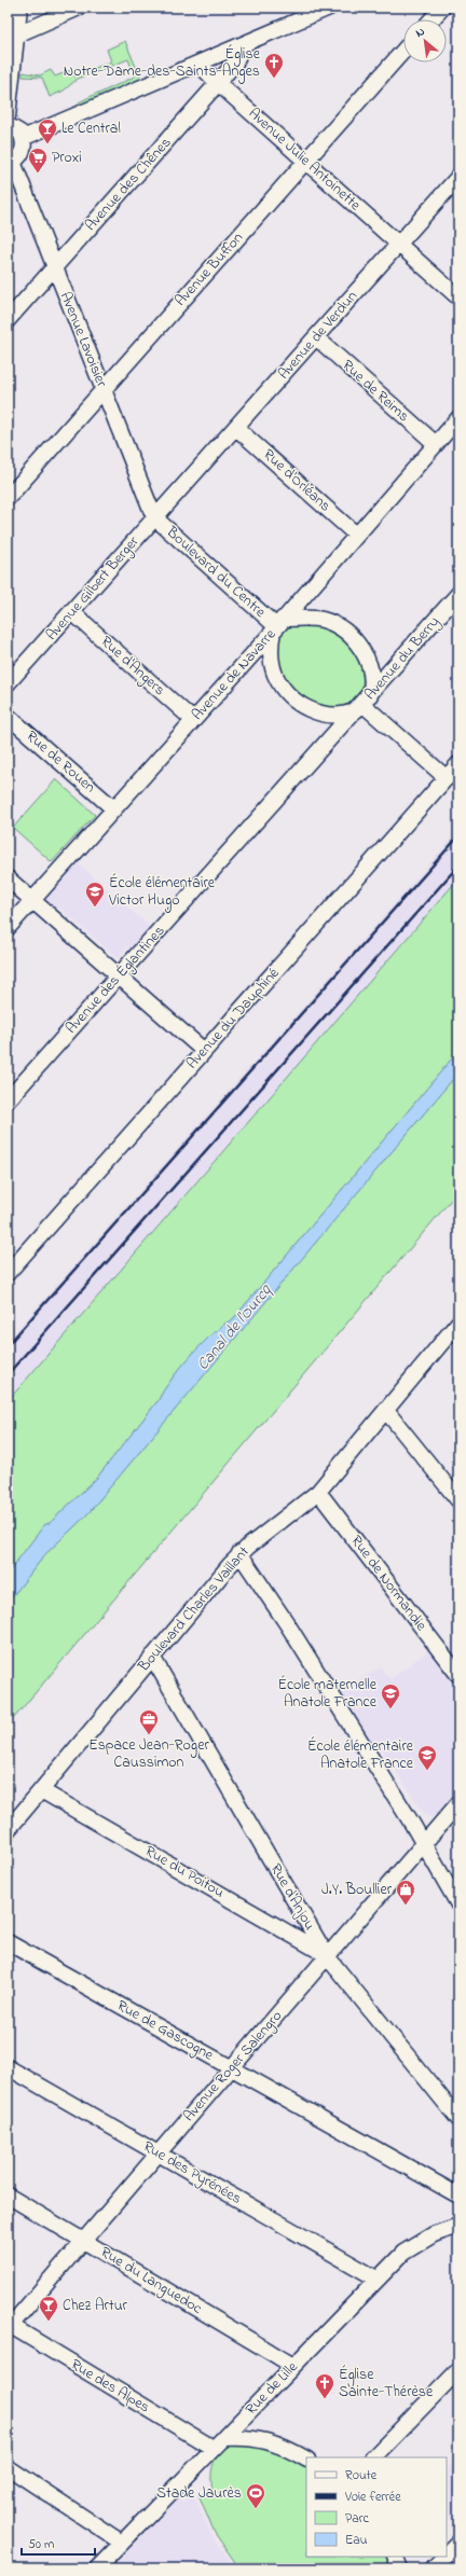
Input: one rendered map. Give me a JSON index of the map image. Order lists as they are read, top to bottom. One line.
{"streets":{"street":["Avenue Julie Antoinette","Avenue des Chênes","Avenue Buffon","Avenue de Verdun","Avenue Lavoisier","Rue de Reims","Rue d'Orléans","Boulevard du Centre","Avenue Gilbert Berger","Avenue du Berry","Rue d'Angers","Avenue de Navarre","Rue de Rouen","Avenue des Églantines","Avenue du Dauphiné","Rue de Normandie","Boulevard Charles Vaillant","Rue du Poitou","Rue d'Anjou","Rue de Gascogne","Avenue Roger Salengro","Rue des Pyrénées","Rue du Languedoc","Rue des Alpes","Rue de Lille"]},"crossings":[["Avenue Julie Antoinette","Avenue des Chênes"],["Avenue Julie Antoinette","Avenue Buffon"],["Avenue Julie Antoinette","Avenue de Verdun"],["Avenue des Chênes","Avenue Lavoisier"],["Avenue Buffon","Avenue Lavoisier"],["Avenue de Verdun","Rue de Reims"],["Avenue de Verdun","Rue d'Orléans"],["Avenue de Verdun","Avenue Gilbert Berger"],["Avenue Lavoisier","Boulevard du Centre"],["Avenue Lavoisier","Avenue Gilbert Berger"],["Rue de Reims","Avenue de Navarre"],["Rue d'Orléans","Avenue de Navarre"],["Boulevard du Centre","Avenue Gilbert Berger"],["Boulevard du Centre","Avenue du Berry"],["Boulevard du Centre","Avenue de Navarre"],["Boulevard du Centre","Avenue des Églantines"],["Avenue Gilbert Berger","Rue d'Angers"],["Avenue du Berry","Avenue de Navarre"],["Avenue du Berry","Avenue des Églantines"],["Rue d'Angers","Avenue de Navarre"],["Avenue de Navarre","Rue de Rouen"],["Avenue de Navarre","Avenue des Églantines"],["Rue de Normandie","Boulevard Charles Vaillant"],["Boulevard Charles Vaillant","Rue du Poitou"],["Boulevard Charles Vaillant","Rue d'Anjou"],["Rue du Poitou","Rue d'Anjou"],["Rue du Poitou","Avenue Roger Salengro"],["Rue d'Anjou","Avenue Roger Salengro"],["Rue de Gascogne","Avenue Roger Salengro"],["Avenue Roger Salengro","Rue des Pyrénées"],["Avenue Roger Salengro","Rue du Languedoc"],["Avenue Roger Salengro","Rue des Alpes"],["Rue des Pyrénées","Rue de Lille"],["Rue du Languedoc","Rue de Lille"],["Rue des Alpes","Rue de Lille"]],"water":["Canal de l'Ourcq"],"places":{"church":["Église Notre-Dame-des-Saints-Anges","Église Sainte-Thérèse"],"bar":["Le Central","Chez Artur"],"supermarket":["Proxi"],"school or university":["École élémentaire Victor Hugo","École maternelle Anatole France","École élémentaire Anatole France"],"office":["Espace Jean-Roger Caussimon"],"shop":["J.Y. Boullier"],"sports":["Stade Jaurès"]},"legend":["Route","Voie ferrée","Parc","Eau"],"scale_bar":"50 m","north":"top left"}
